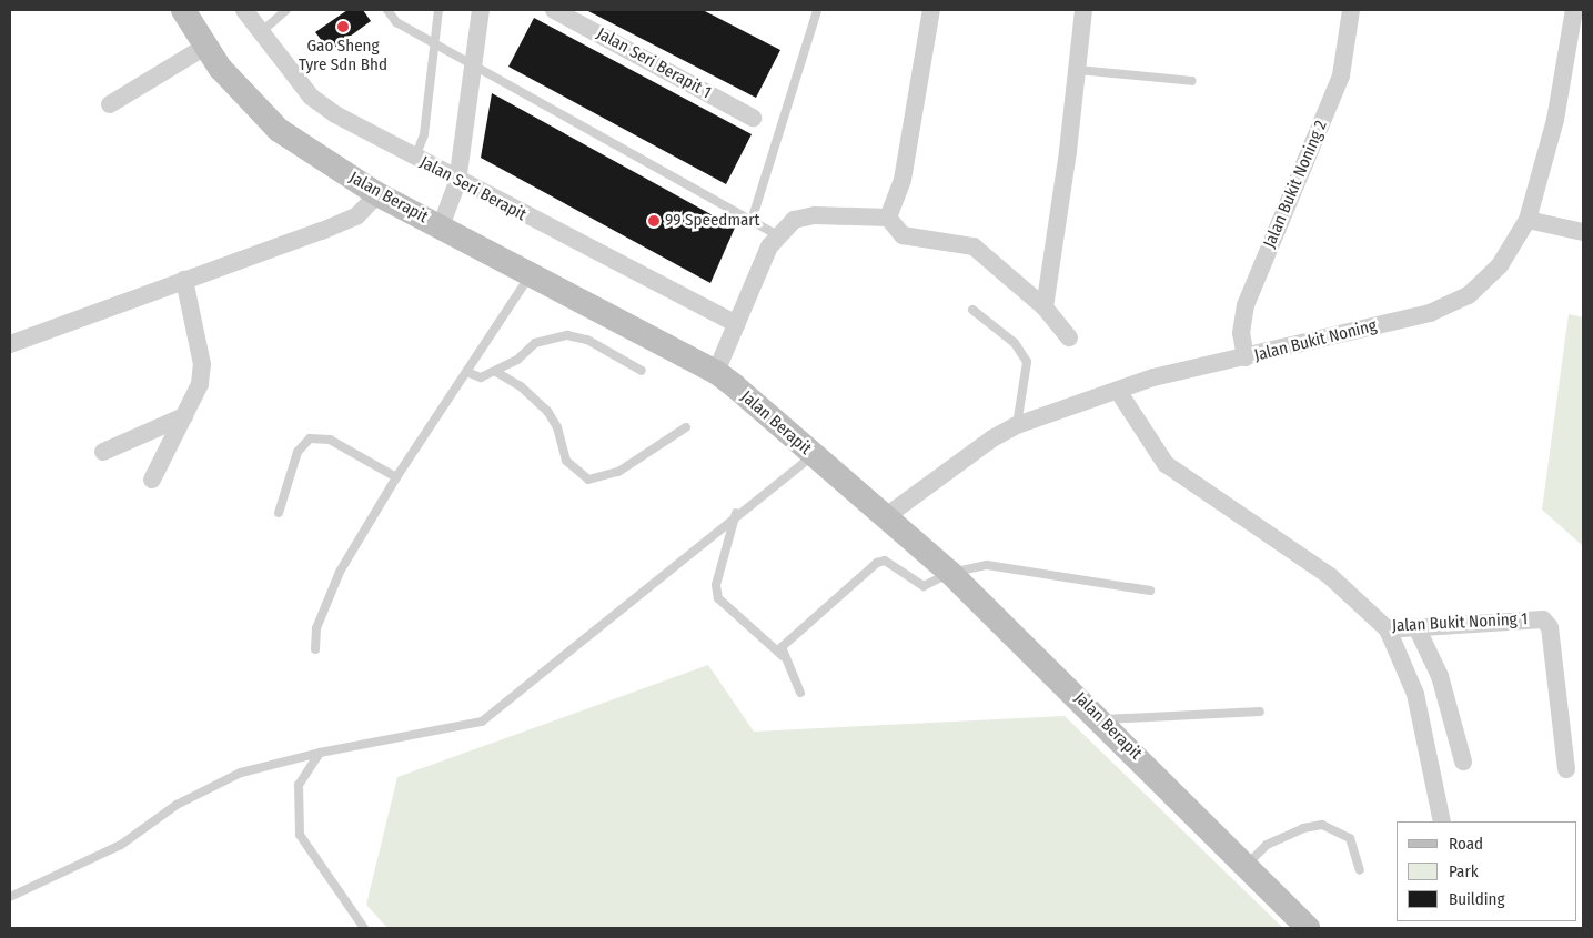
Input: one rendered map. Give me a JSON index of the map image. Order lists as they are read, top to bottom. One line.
{"streets":{"main road":["Jalan Berapit"],"street":["Jalan Seri Berapit 1","Jalan Bukit Noning 2","Jalan Seri Berapit","Jalan Bukit Noning","Jalan Bukit Noning 1"]},"crossings":[["Jalan Bukit Noning 2","Jalan Bukit Noning"],["Jalan Berapit","Jalan Bukit Noning"],["Jalan Bukit Noning","Jalan Bukit Noning 1"]],"places":["Gao Sheng Tyre Sdn Bhd","99 Speedmart"],"legend":["Road","Park","Building"]}
